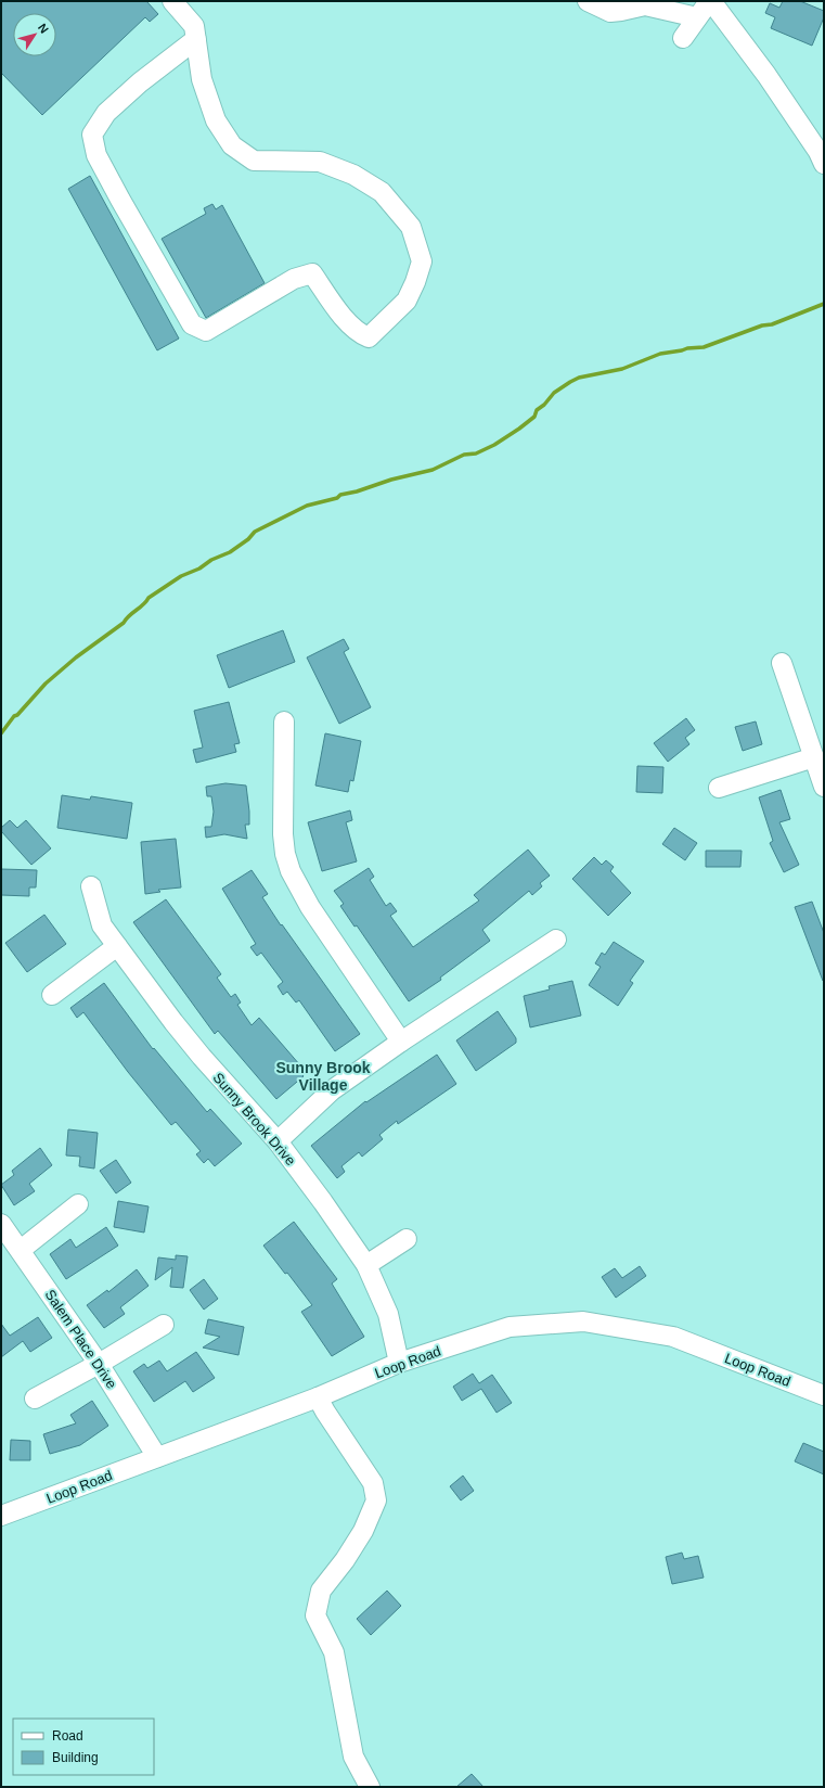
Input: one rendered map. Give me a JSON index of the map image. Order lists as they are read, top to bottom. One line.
{"streets":{"street":["Sunny Brook Drive","Salem Place Drive","Loop Road"]},"crossings":[["Sunny Brook Drive","Loop Road"],["Salem Place Drive","Loop Road"]],"districts":["Sunny Brook Village"],"legend":["Road","Building"],"north":"top right"}
